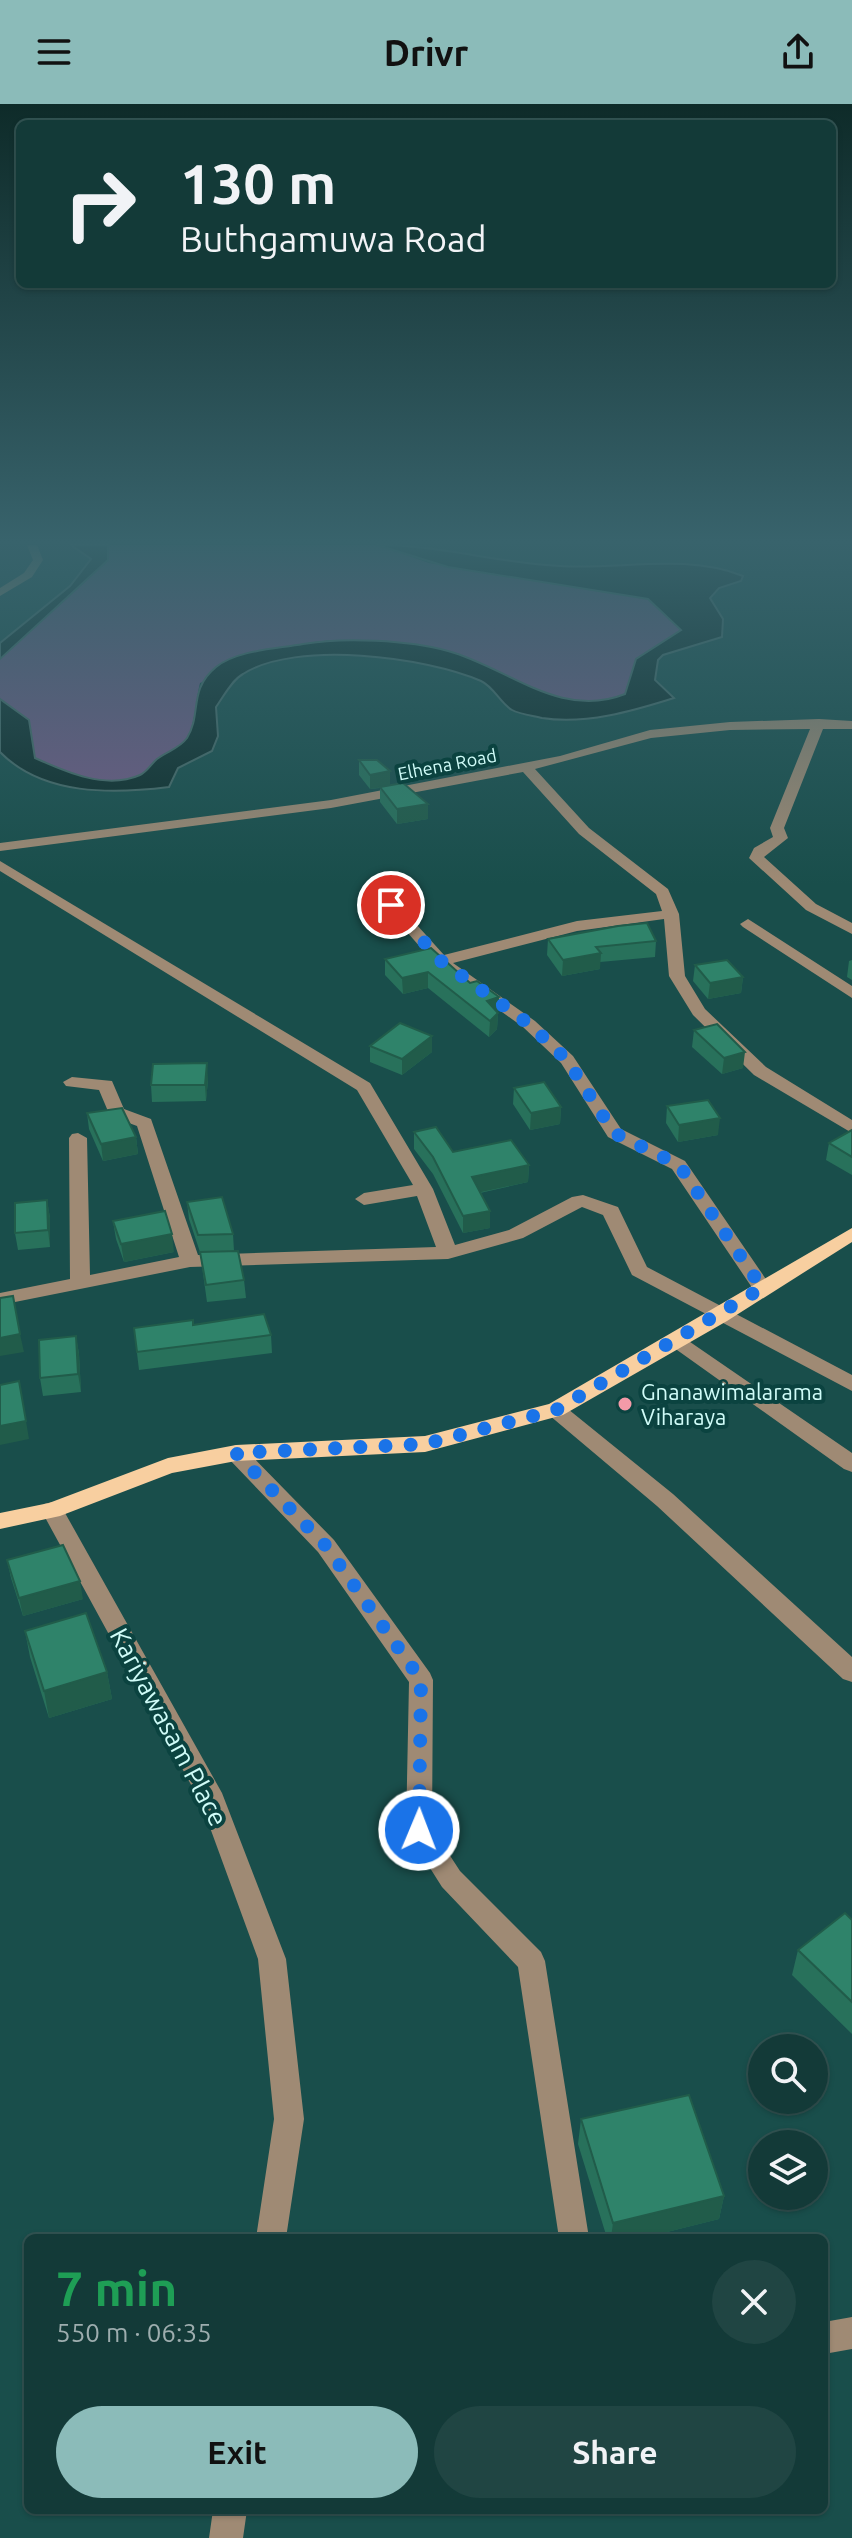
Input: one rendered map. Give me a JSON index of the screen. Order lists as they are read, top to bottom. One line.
{"streets":{"street":["Elhena Road","Kariyawasam Place"]},"places":["Gnanawimalarama Viharaya"],"page":{"header":"Drivr","turn":["130 m","Buthgamuwa Road"],"heading":["7 min","550 m · 06:35"],"buttons":["Exit","Share"]}}
